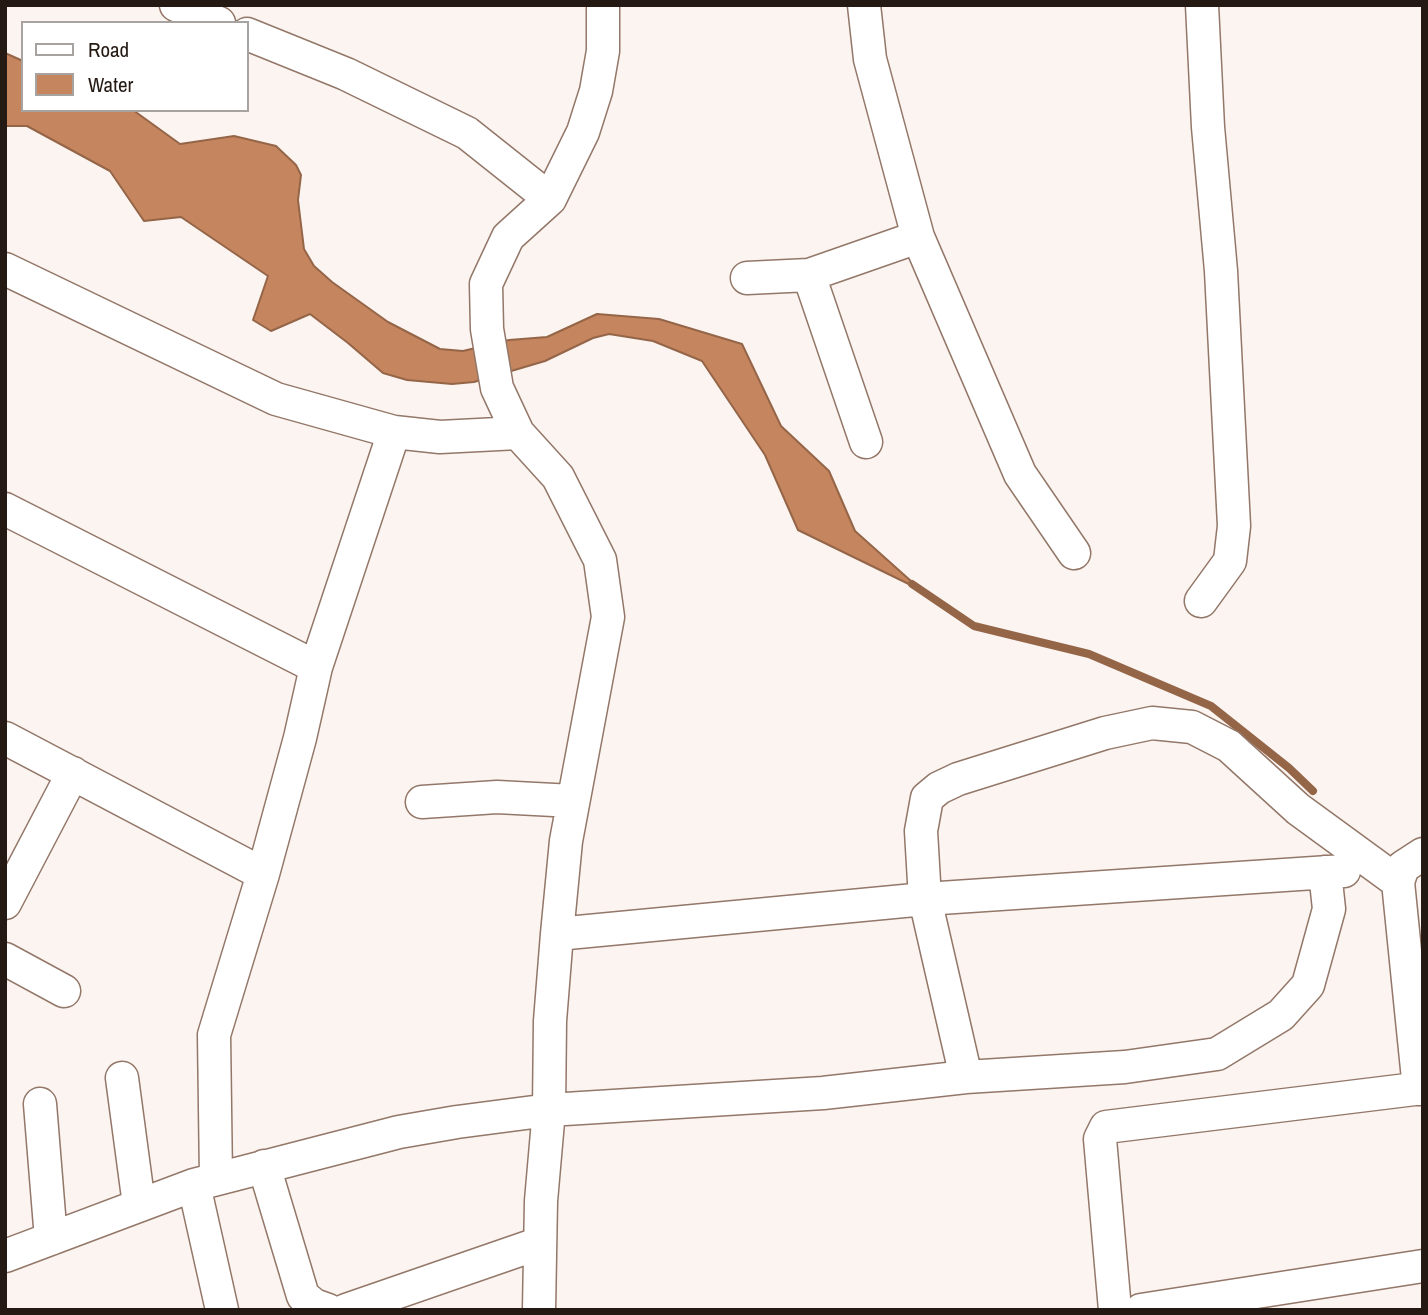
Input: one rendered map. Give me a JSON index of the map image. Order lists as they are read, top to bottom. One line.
{"legend":["Road","Water"]}
